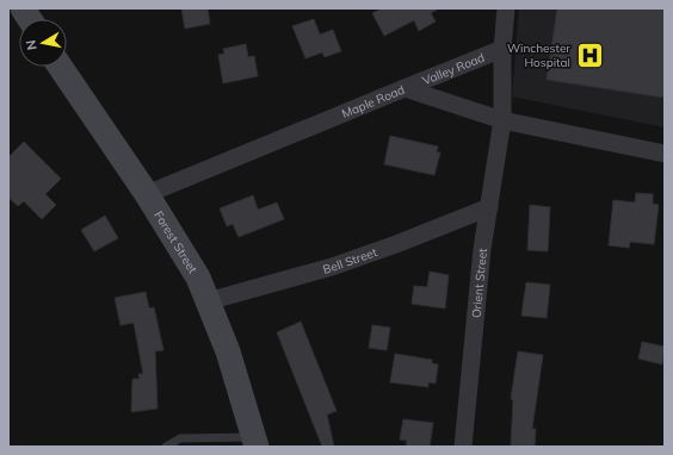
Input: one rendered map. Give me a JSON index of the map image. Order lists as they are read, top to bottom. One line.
{"streets":{"main road":["Forest Street"],"street":["Valley Road","Maple Road","Bell Street","Orient Street"]},"crossings":[["Valley Road","Maple Road"],["Valley Road","Orient Street"],["Maple Road","Forest Street"],["Maple Road","Orient Street"],["Forest Street","Bell Street"],["Bell Street","Orient Street"]],"places":{"hospital":["Winchester Hospital"]},"north":"left"}
